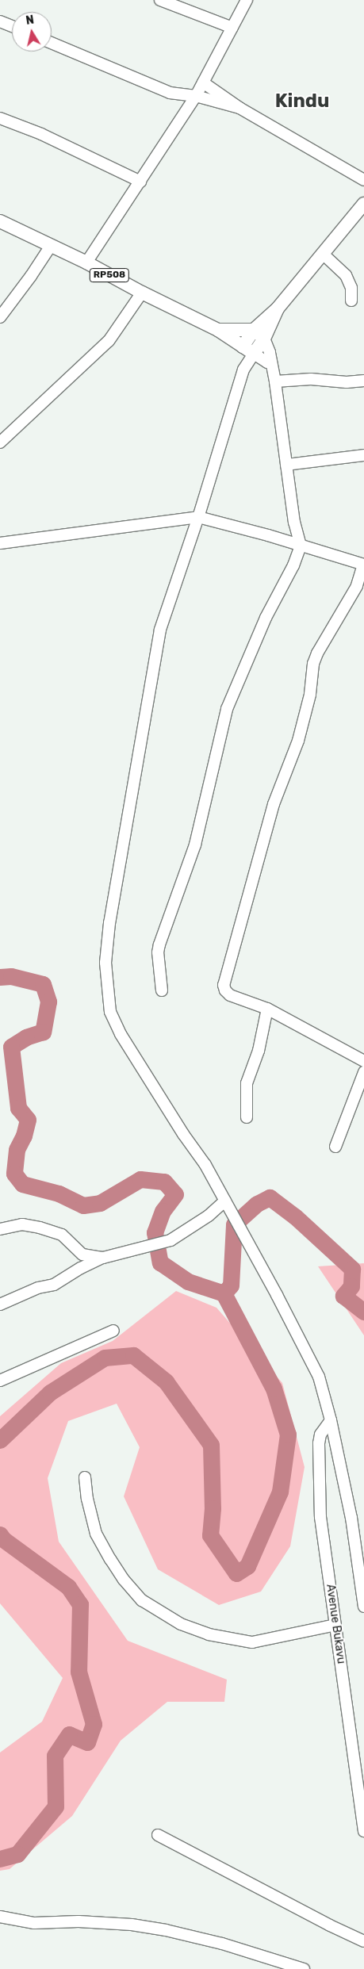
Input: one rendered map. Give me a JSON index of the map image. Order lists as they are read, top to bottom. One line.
{"streets":{"main road":["RP508"],"street":["Avenue Bukavu"]},"districts":["Kindu"],"north":"top"}
